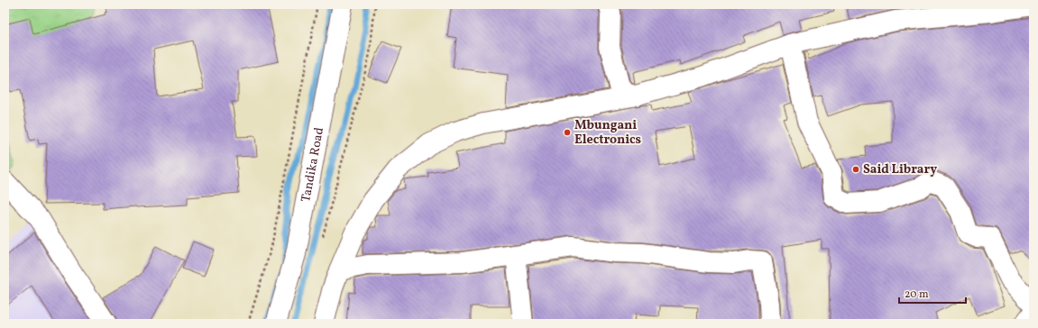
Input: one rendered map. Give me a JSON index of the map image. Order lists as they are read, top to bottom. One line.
{"streets":{"street":["Tandika Road"]},"places":["Mbungani Electronics","Said Library"],"scale_bar":"20 m"}
